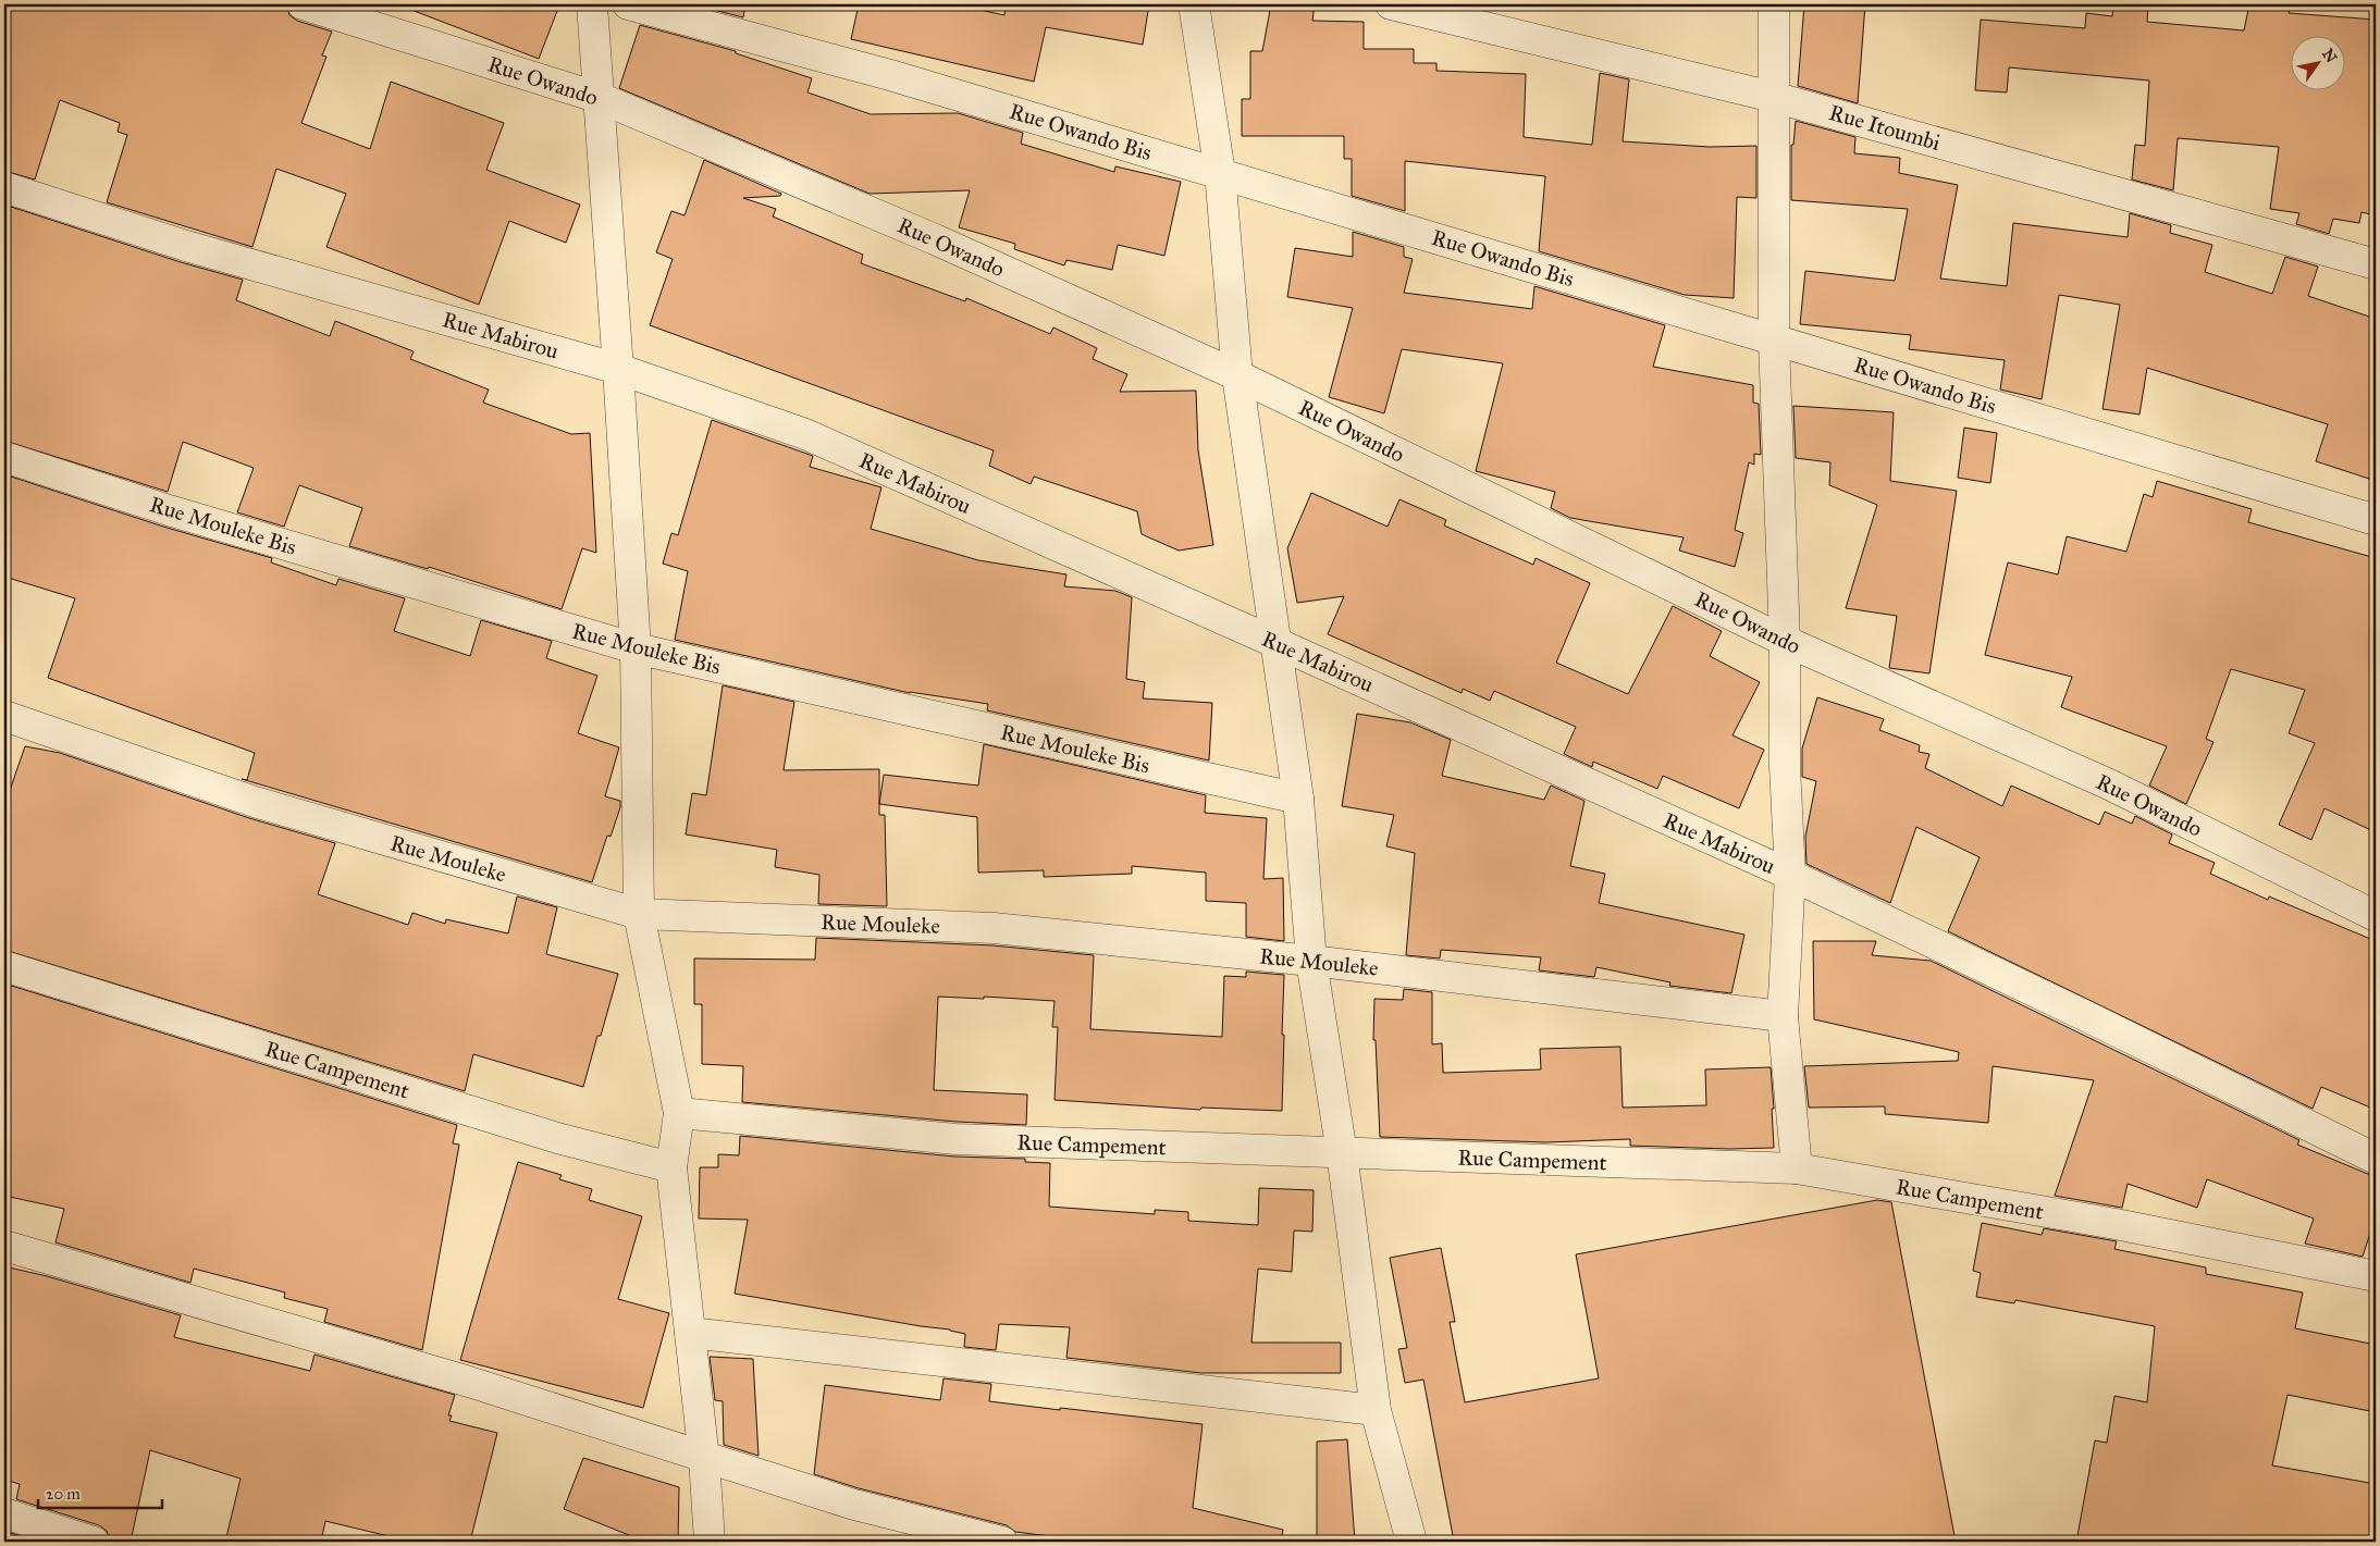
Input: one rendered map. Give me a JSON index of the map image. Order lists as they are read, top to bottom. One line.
{"streets":{"street":["Rue Owando","Rue Itoumbi","Rue Owando Bis","Rue Mabirou","Rue Mouleke Bis","Rue Mouleke","Rue Campement"]},"scale_bar":"20 m","north":"top right"}
